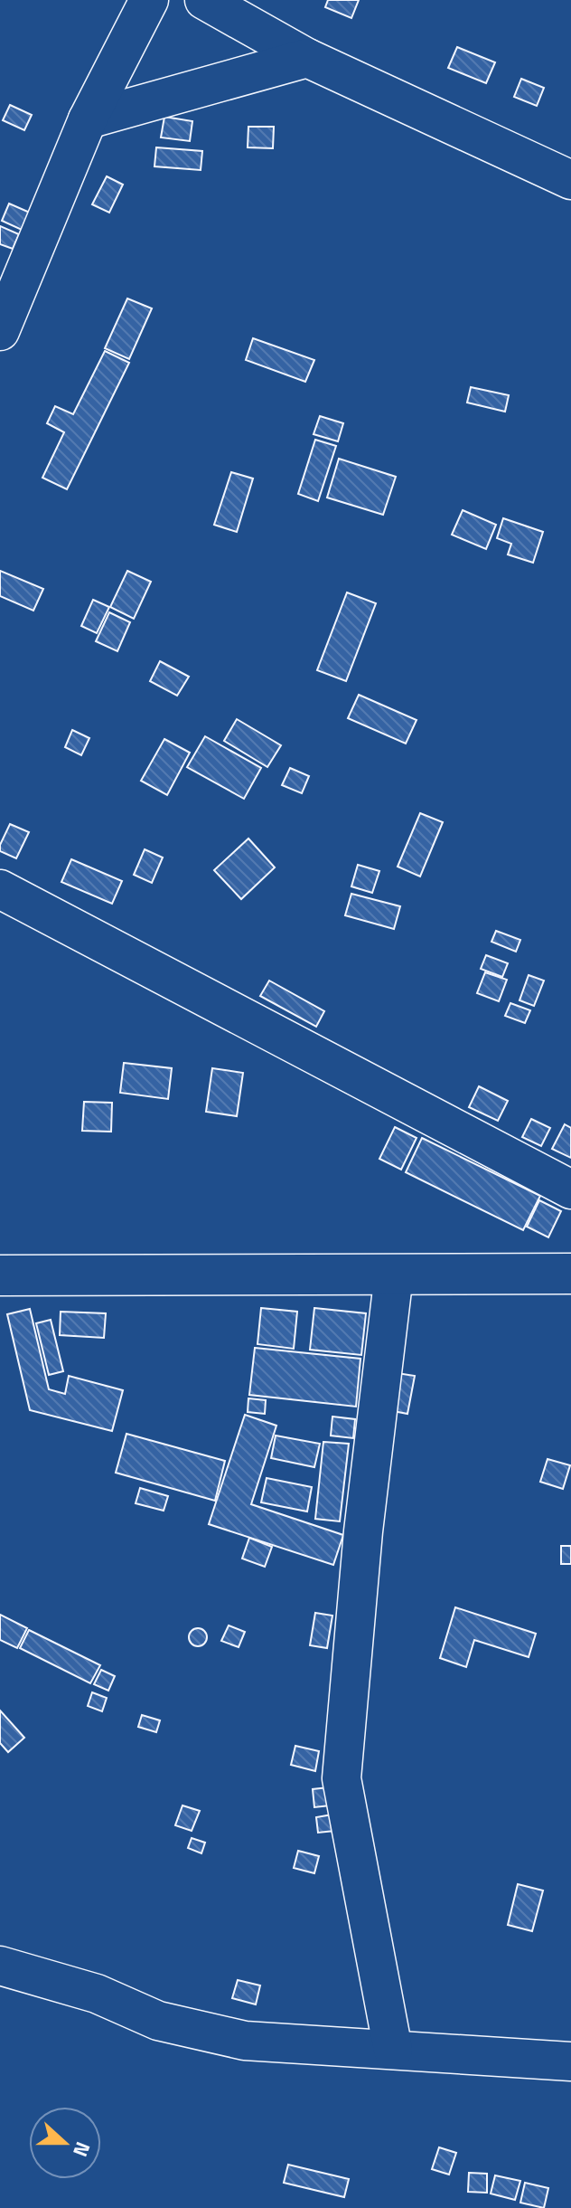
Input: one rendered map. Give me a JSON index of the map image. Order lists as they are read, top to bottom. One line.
{"north":"right"}
